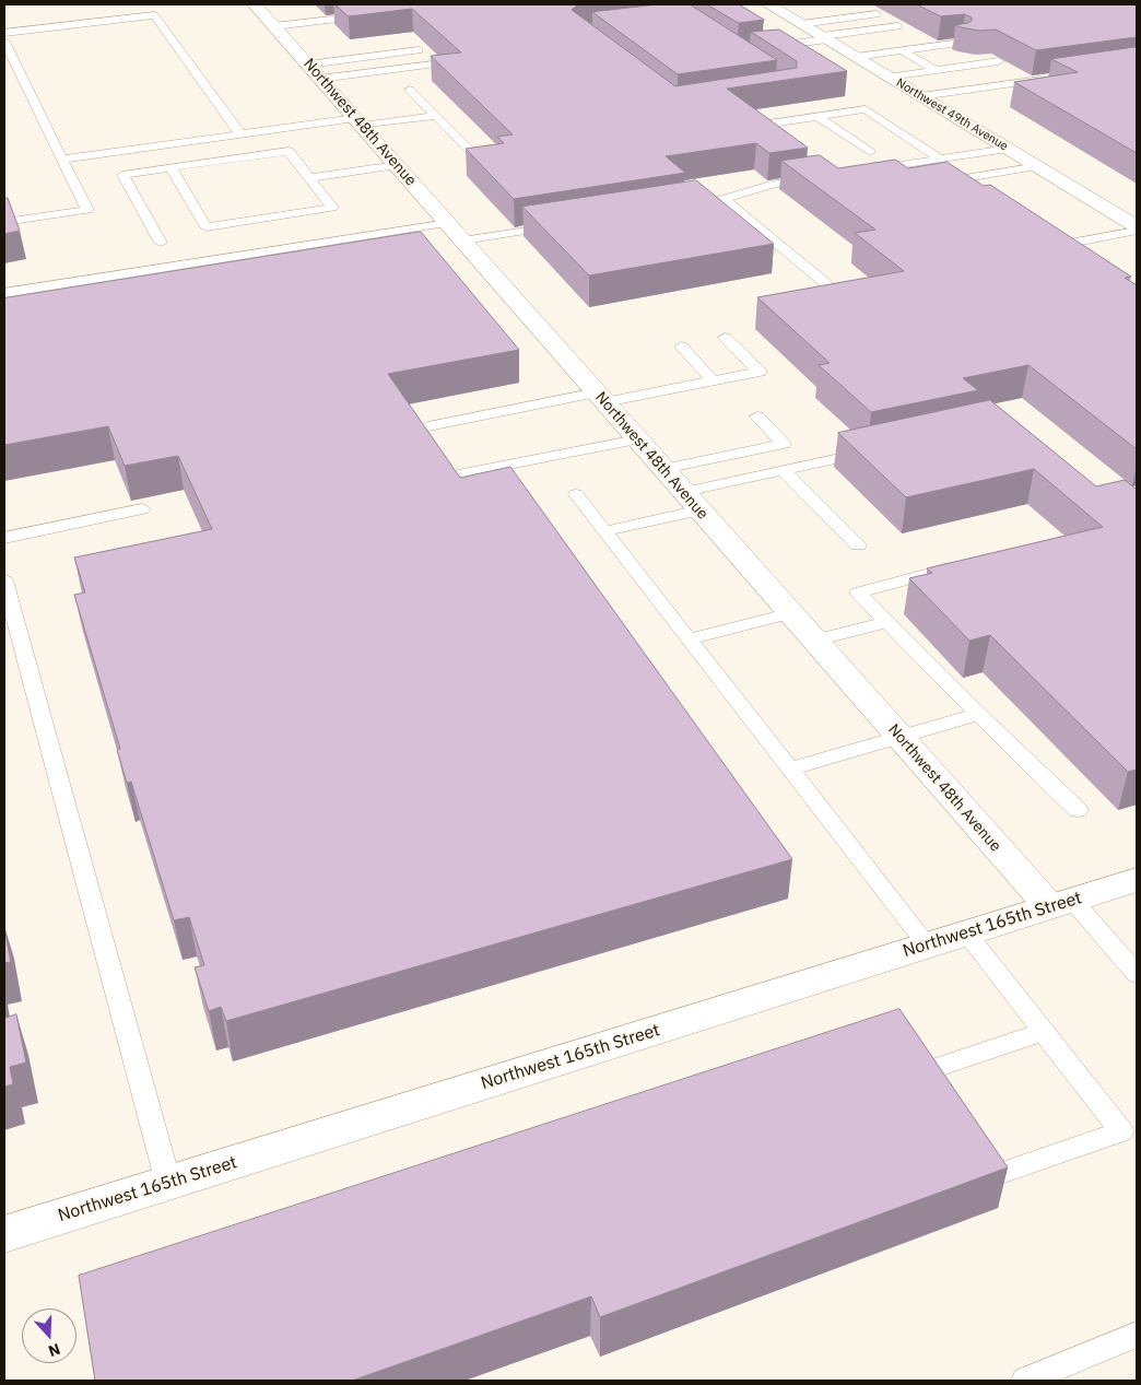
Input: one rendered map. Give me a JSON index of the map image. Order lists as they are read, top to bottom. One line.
{"streets":{"street":["Northwest 49th Avenue","Northwest 48th Avenue","Northwest 165th Street"]},"crossings":[["Northwest 48th Avenue","Northwest 165th Street"]],"north":"bottom"}
